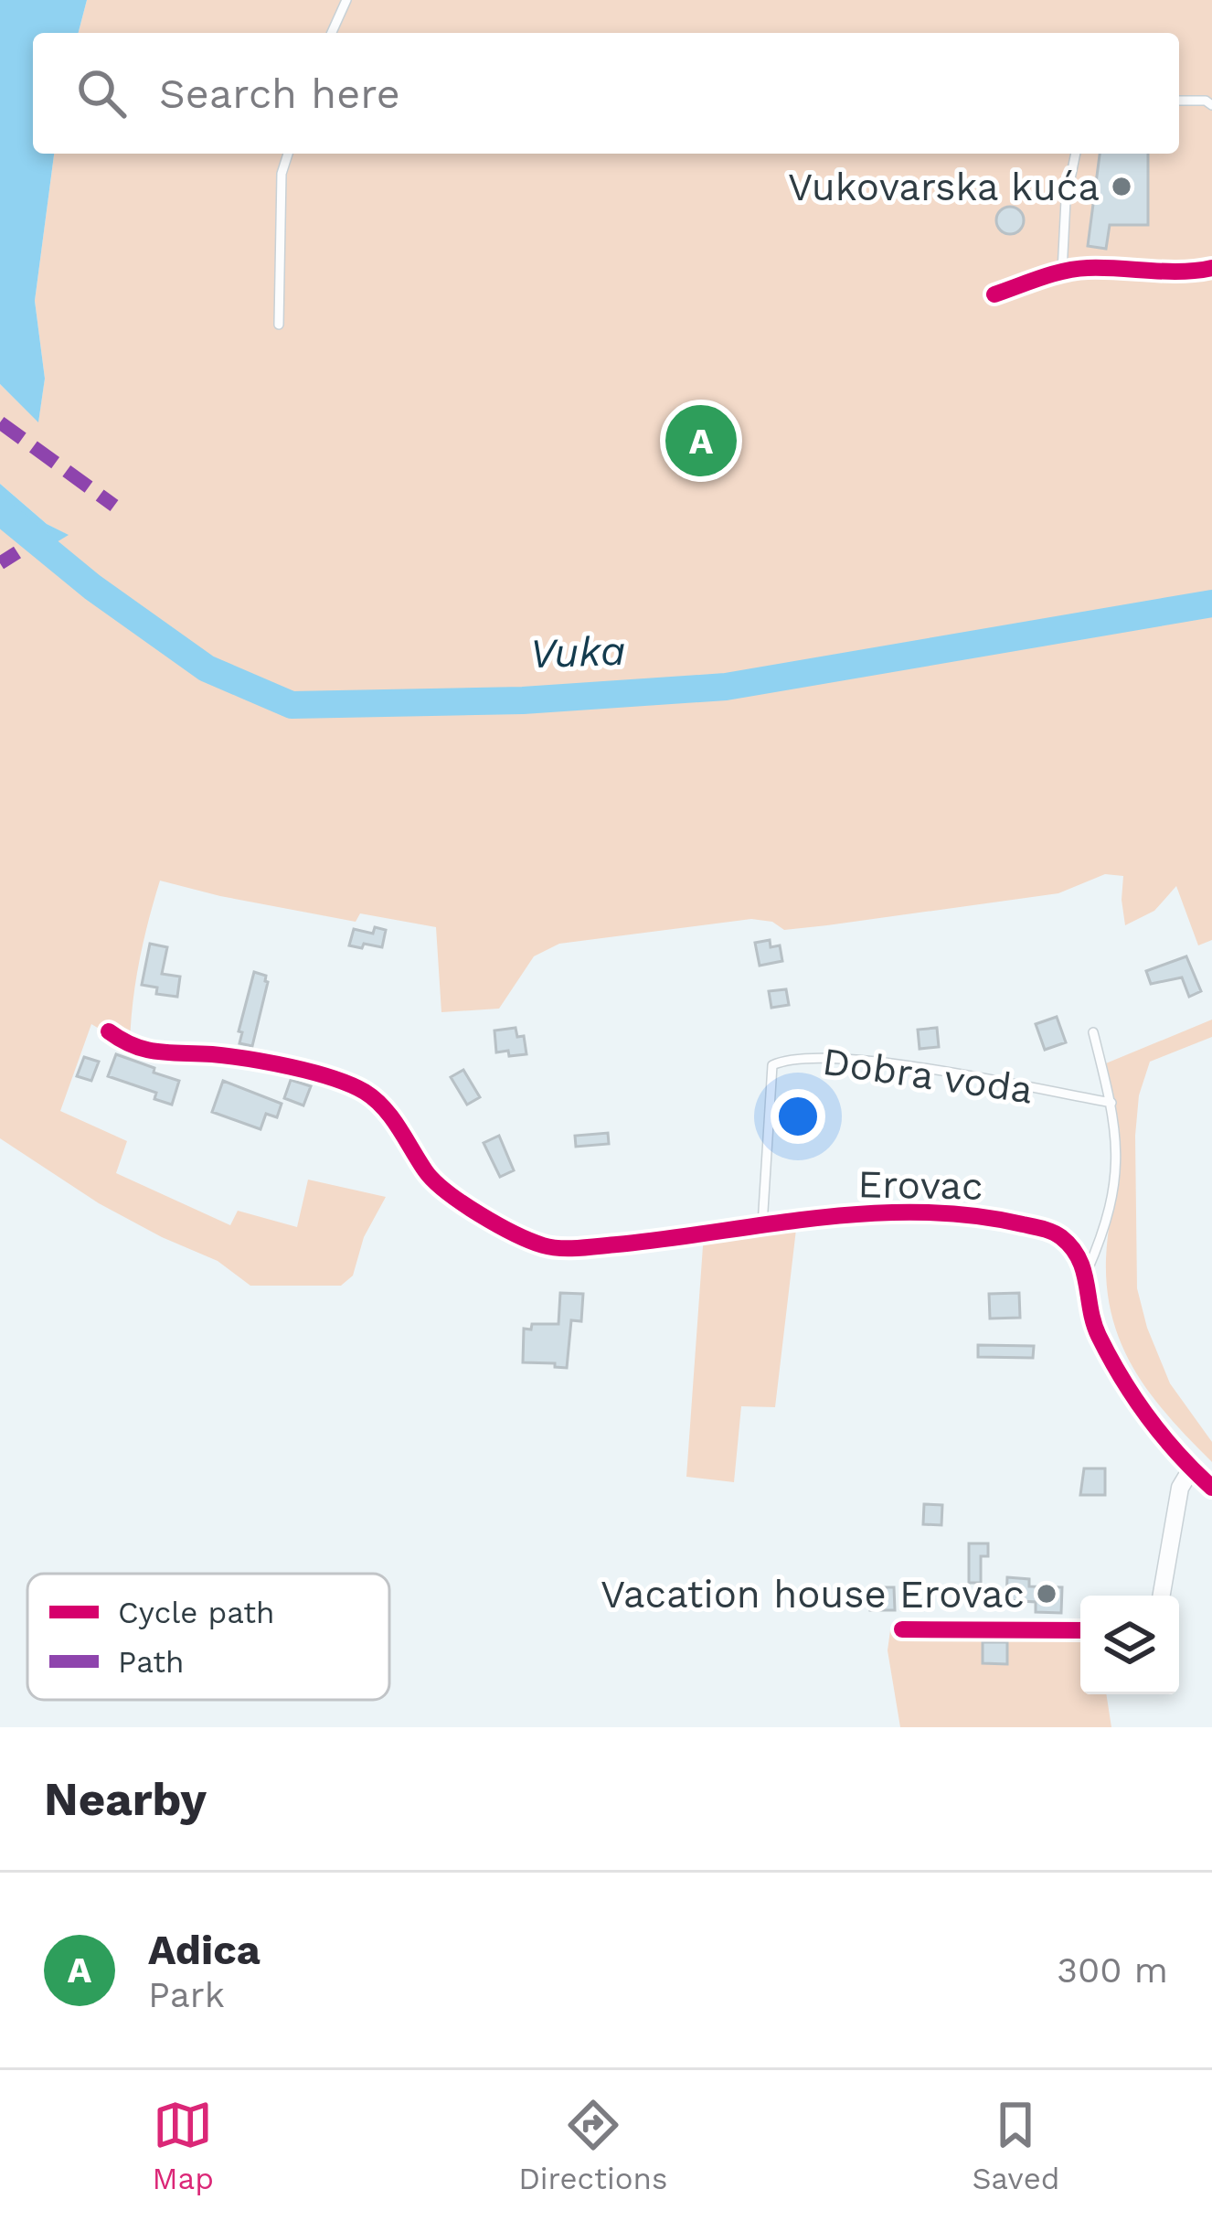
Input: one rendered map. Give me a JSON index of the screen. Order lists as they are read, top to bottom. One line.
{"streets":{"street":["Erovac"],"lane":["Dobra voda"]},"crossings":[["Dobra voda","Erovac"]],"water":["Vuka"],"places":["Vukovarska kuća","Vacation house Erovac"],"legend":["Cycle path","Path"],"page":{"search":"Search here","pins":"A","heading":"Nearby","list":[{"mark":"A","name":"Adica","note":"Park","value":"300 m"}],"nav":["Map","Directions","Saved"]}}
